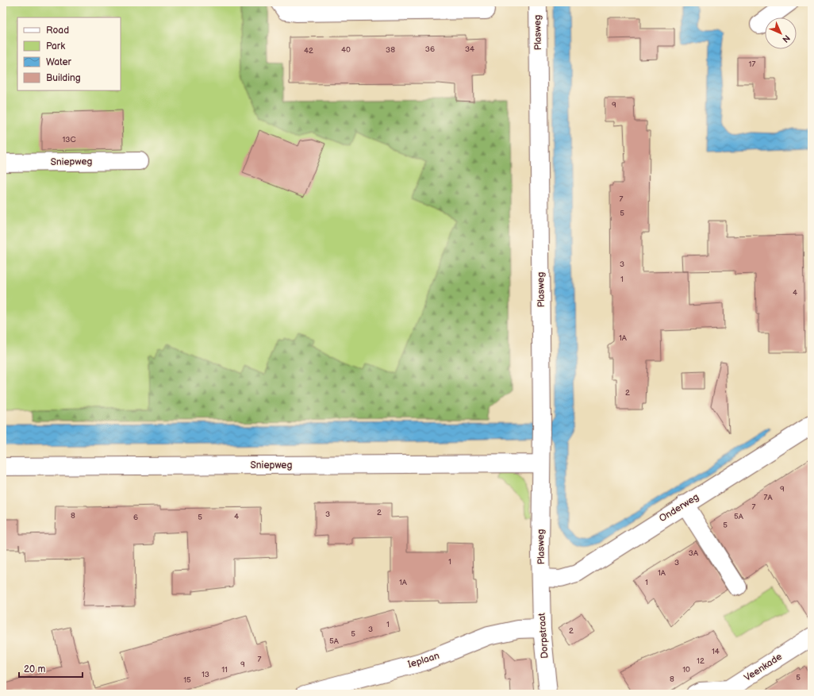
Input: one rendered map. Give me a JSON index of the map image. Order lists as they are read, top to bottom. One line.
{"streets":{"street":["Plasweg","Sniepweg","Onderweg","Dorpstraat","Ieplaan","Veenkade"]},"crossings":[["Plasweg","Sniepweg"],["Plasweg","Onderweg"],["Plasweg","Dorpstraat"],["Onderweg","Dorpstraat"],["Dorpstraat","Ieplaan"]],"house_numbers":["36","34","40","38","42","17","9","13C","7","5","3","1","4","1A","2","9","7A","7","2","3","8","4","5A","6","5","5","3A","1","3","1A","1A","1","1","3","2","5","5A","14","7","12","9","11","10","13","5","8","15"],"legend":["Road","Park","Water","Building"],"scale_bar":"20 m","north":"bottom right"}
